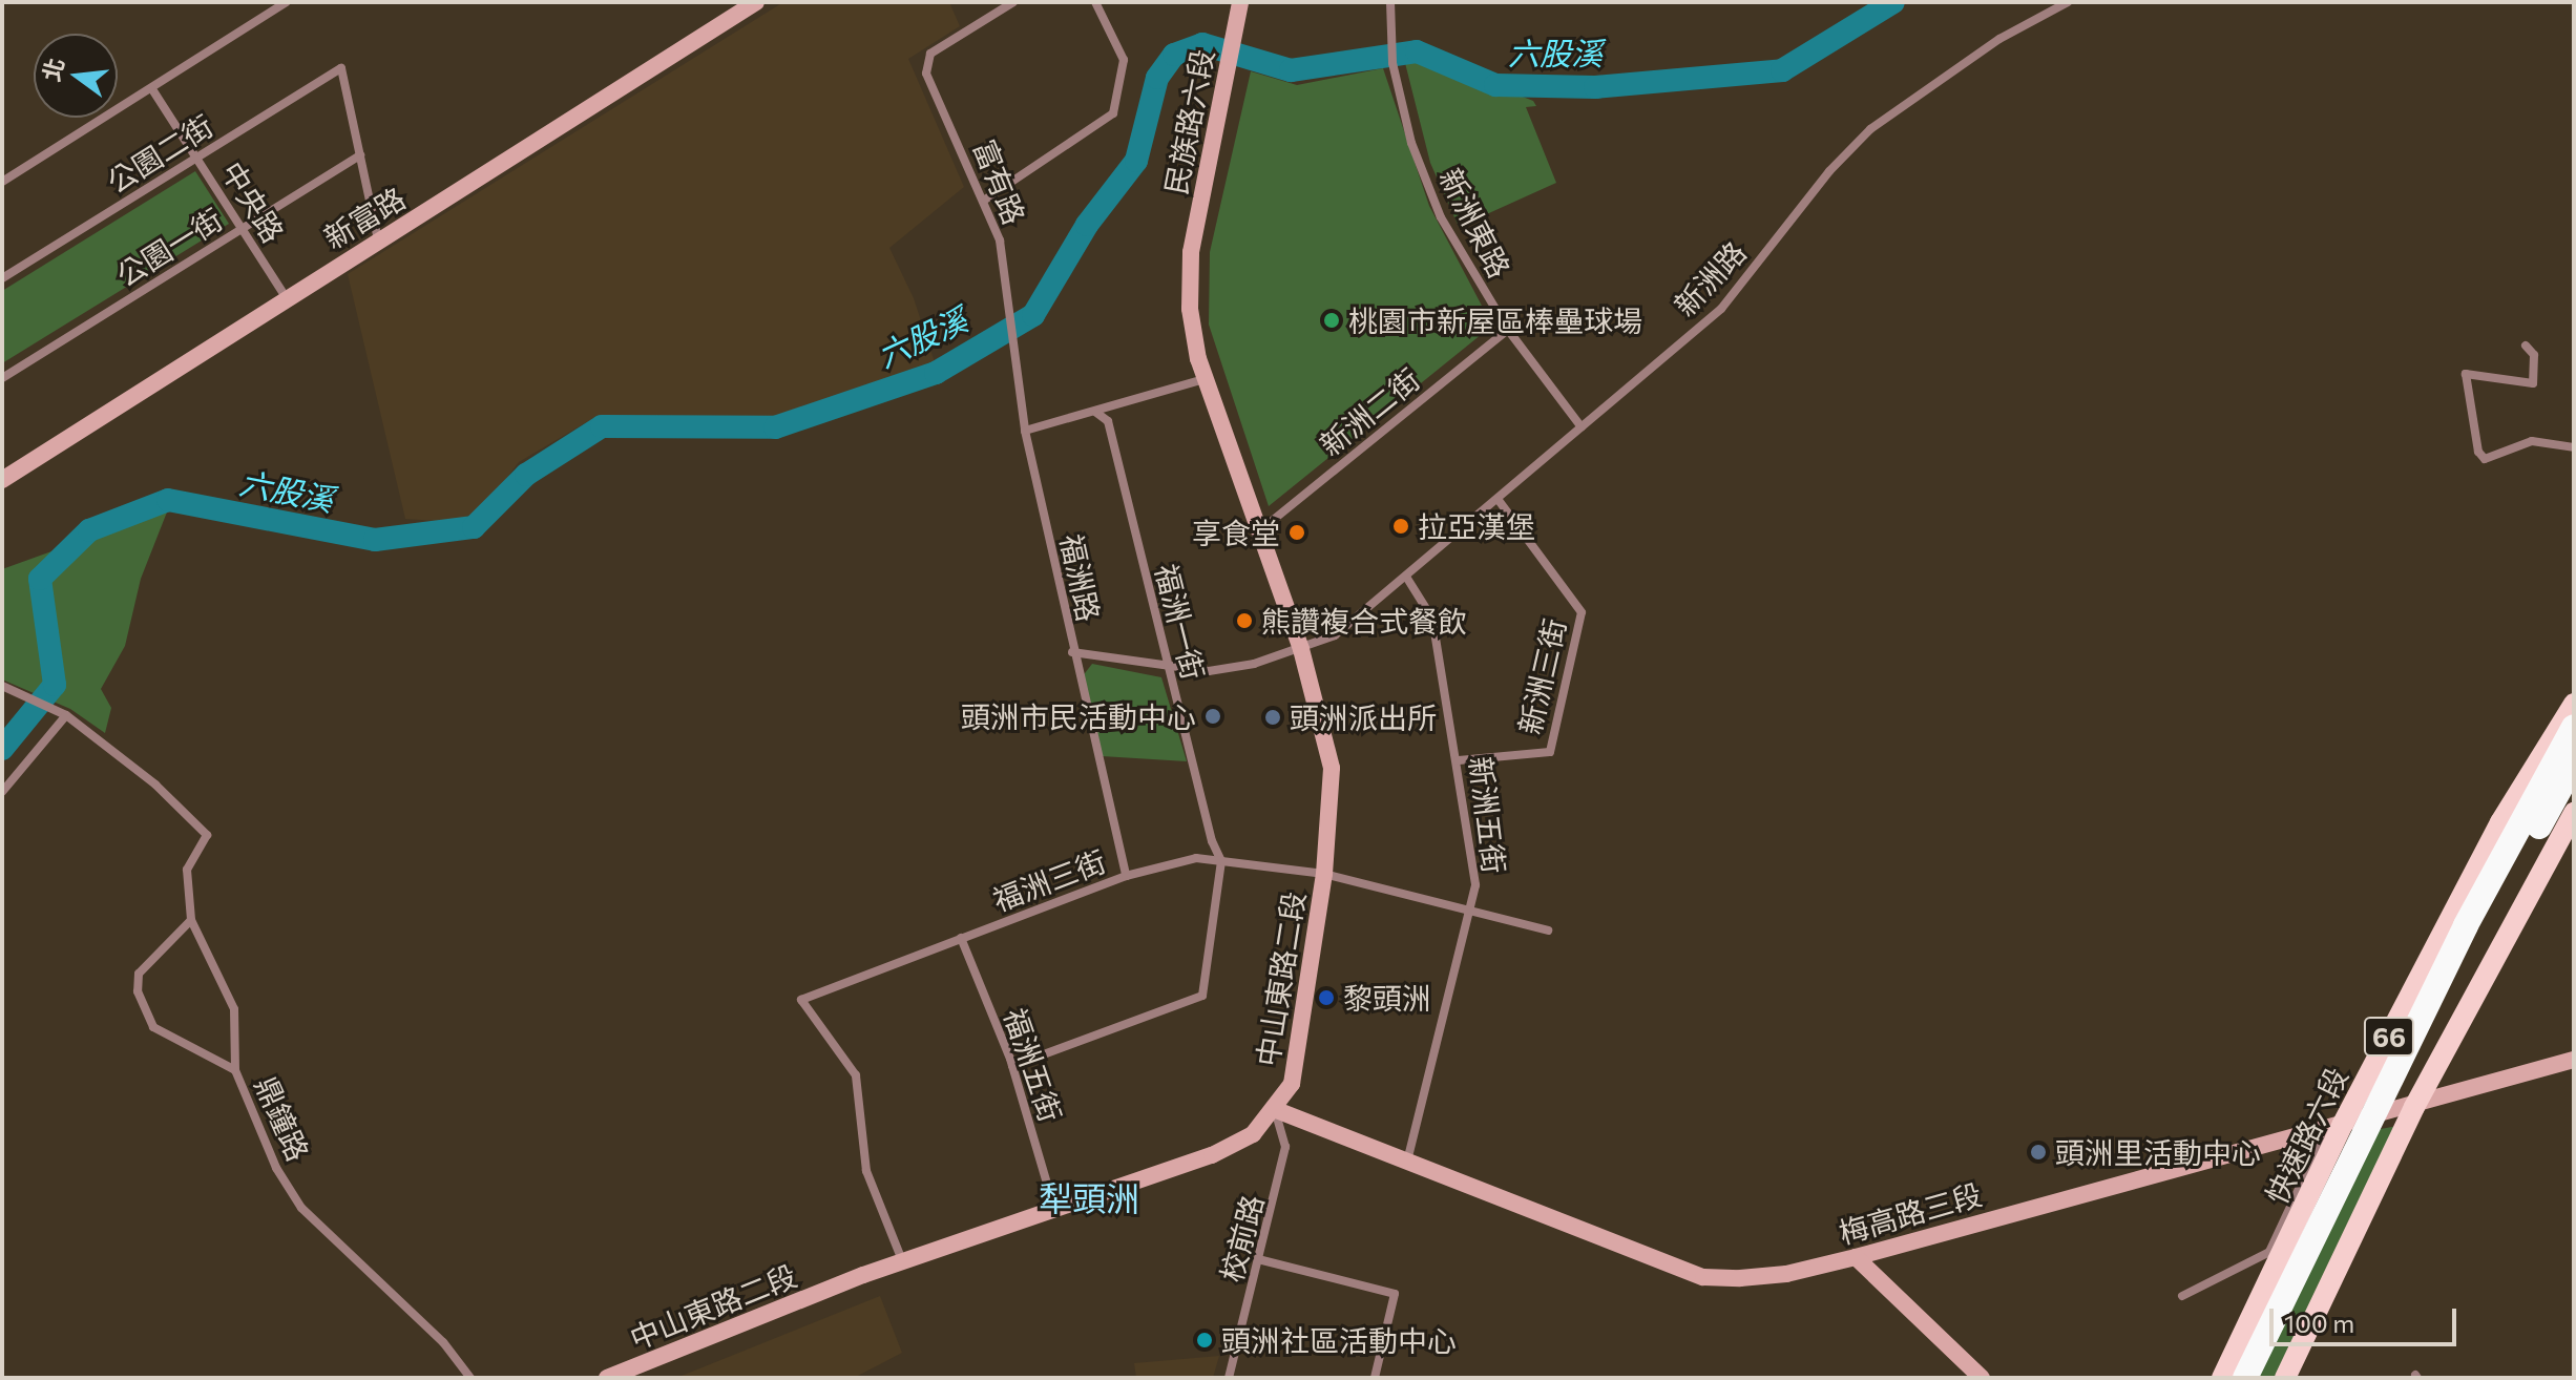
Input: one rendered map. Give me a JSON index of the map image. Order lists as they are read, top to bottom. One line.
{"streets":{"highway":["66"],"main road":["快速路六段"],"street":["民族路六段","公園二街","富有路","中央路","新富路","新洲東路","公園一街","新洲路","新洲二街","福洲路","福洲一街","新洲三街","新洲五街","福洲三街","中山東路二段","福洲五街","鼎鐘路","梅高路三段","校前路"]},"crossings":[["民族路六段","中山東路二段"],["公園二街","中央路"],["公園二街","公園一街"],["富有路","福洲路"],["中央路","新富路"],["中央路","公園一街"],["新洲東路","新洲路"],["新洲東路","新洲二街"],["新洲路","福洲路"],["新洲路","新洲三街"],["新洲路","新洲五街"],["新洲路","中山東路二段"],["新洲二街","中山東路二段"],["福洲路","福洲一街"],["福洲路","中山東路二段"],["福洲一街","福洲三街"],["福洲一街","福洲五街"],["新洲三街","新洲五街"],["新洲五街","福洲三街"],["新洲五街","梅高路三段"],["福洲三街","中山東路二段"],["福洲三街","福洲五街"],["中山東路二段","福洲五街"],["中山東路二段","梅高路三段"],["中山東路二段","校前路"],["66","梅高路三段"],["快速路六段","梅高路三段"],["梅高路三段","校前路"]],"districts":["犁頭洲"],"water":["六股溪"],"places":["桃園市新屋區棒壘球場","拉亞漢堡","享食堂","熊讚複合式餐飲","頭洲市民活動中心","頭洲派出所","黎頭洲","頭洲里活動中心","頭洲社區活動中心"],"scale_bar":"100 m","north":"left"}
